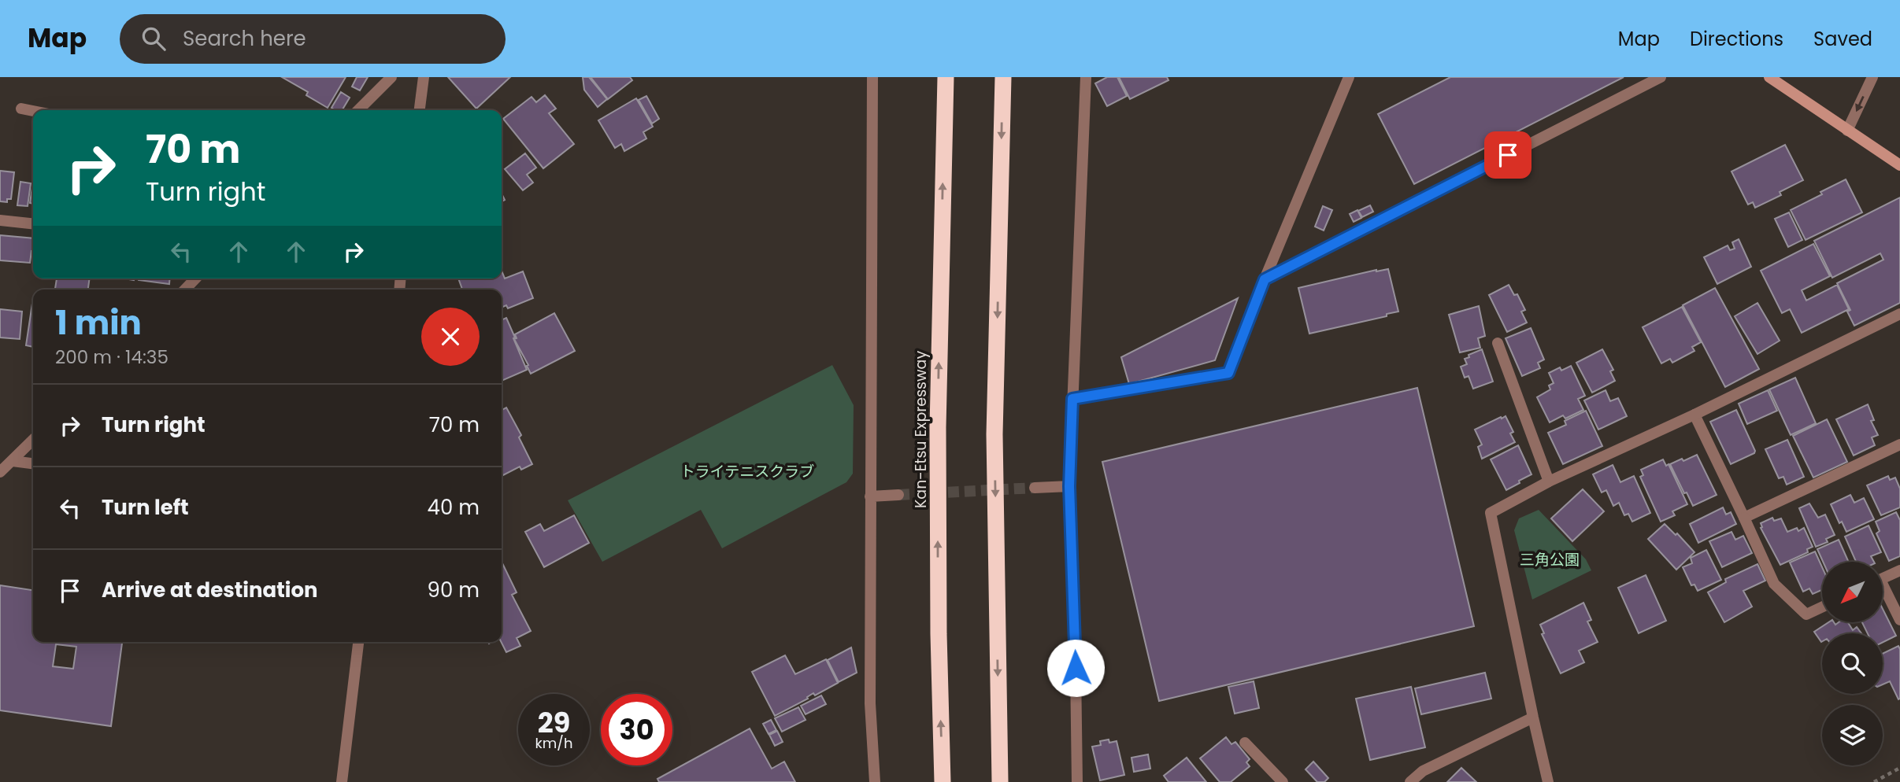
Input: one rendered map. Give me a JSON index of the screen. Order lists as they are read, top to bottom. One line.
{"streets":{"highway":["Kan-Etsu Expressway"]},"parks":["トライテニスクラブ","三角公園"],"north":"bottom left","page":{"header":"Map","search":"Search here","nav":["Map","Directions","Saved"],"turn":["70 m","Turn right"],"heading":["1 min","200 m · 14:35"],"list":[{"name":"Turn right","value":"70 m"},{"name":"Turn left","value":"40 m"},{"name":"Arrive at destination","value":"90 m"}],"speed":"29 km/h","limit":"30"}}
